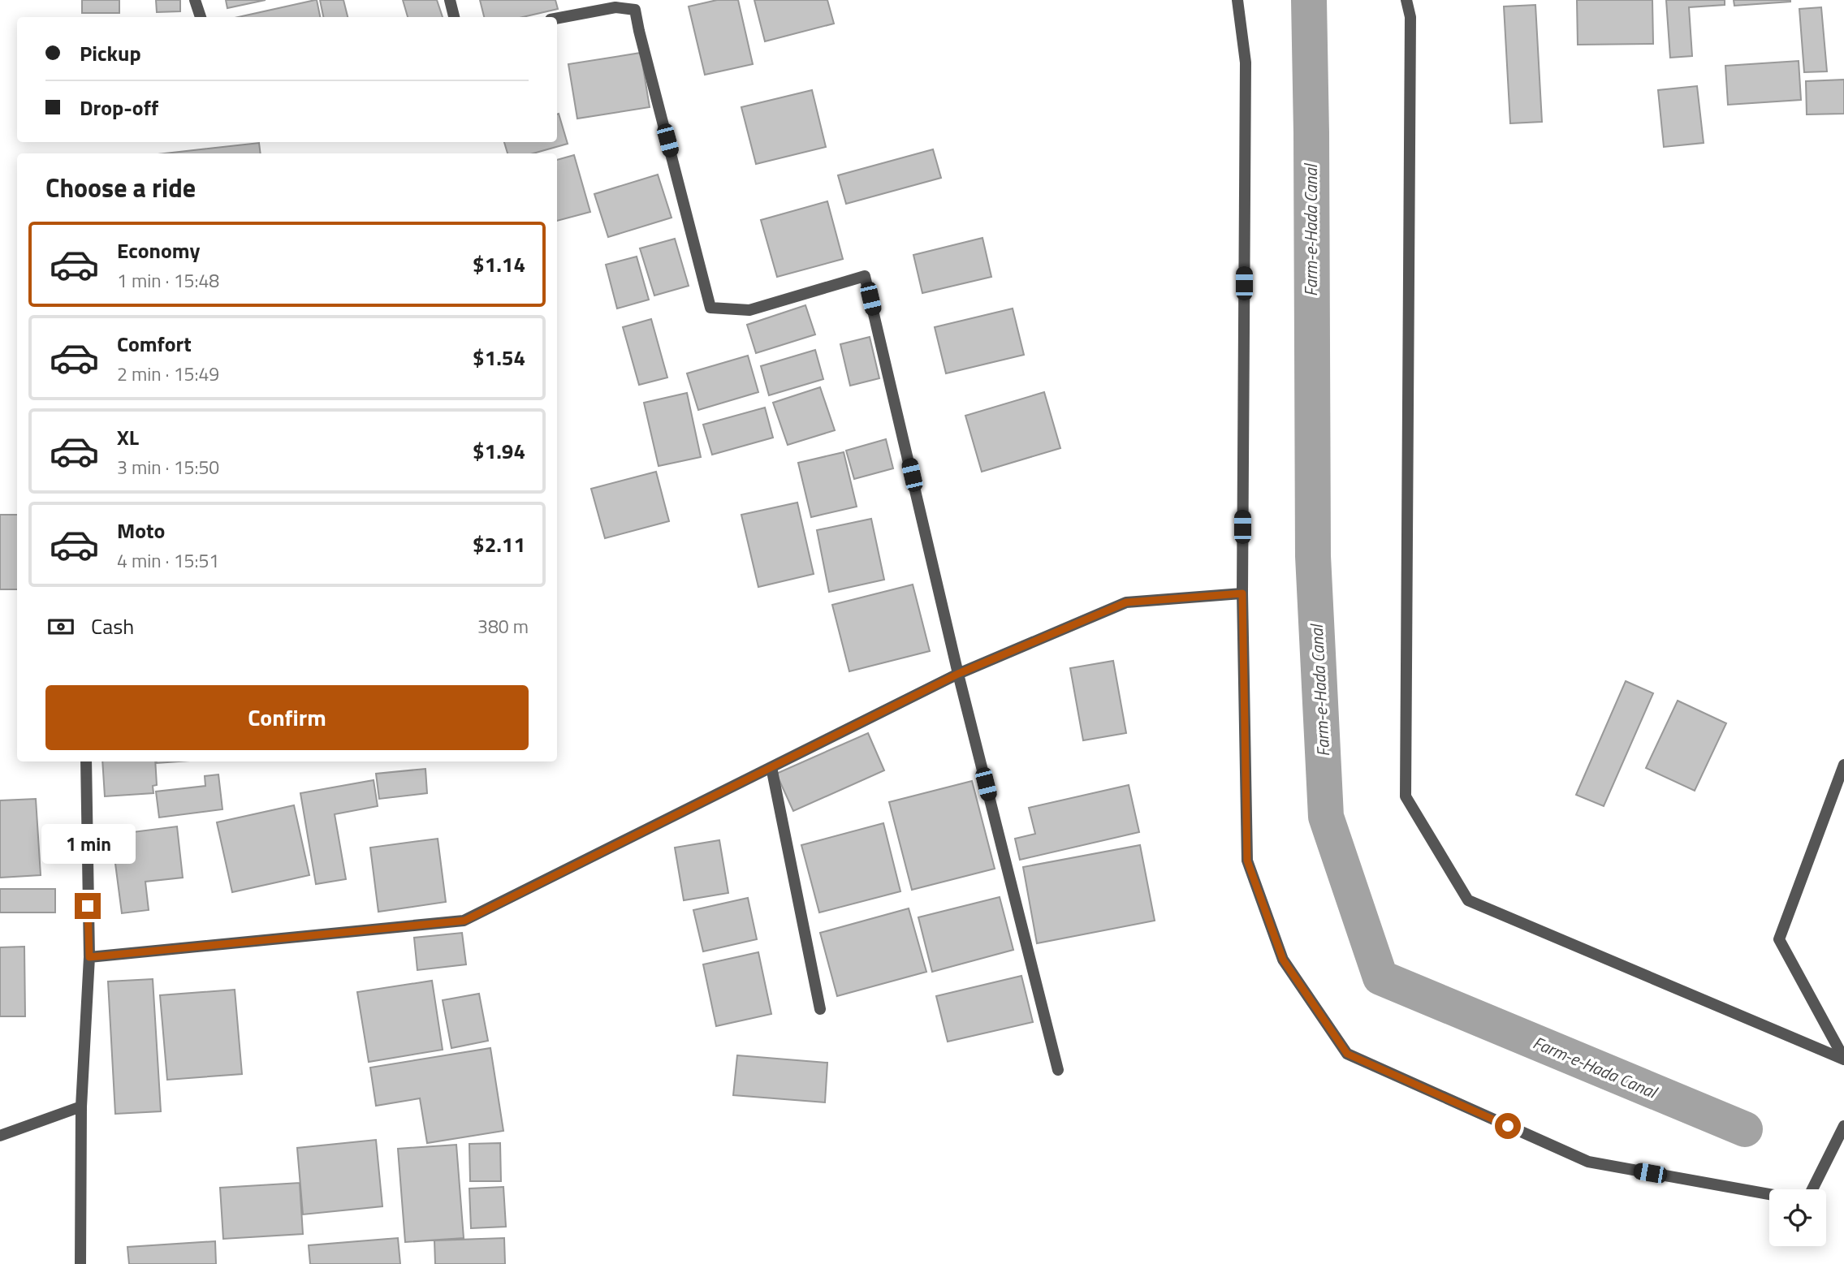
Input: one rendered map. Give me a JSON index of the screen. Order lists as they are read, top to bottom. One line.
{"water":["Farm-e-Hada Canal"],"page":{"banner":["Pickup","Drop-off"],"heading":"Choose a ride","list":[{"name":"Economy","note":"1 min · 15:48","value":"$1.14"},{"name":"Comfort","note":"2 min · 15:49","value":"$1.54"},{"name":"XL","note":"3 min · 15:50","value":"$1.94"},{"name":"Moto","note":"4 min · 15:51","value":"$2.11"}],"pay":["Cash","380 m"],"buttons":"Confirm","bubble":"1 min"}}
